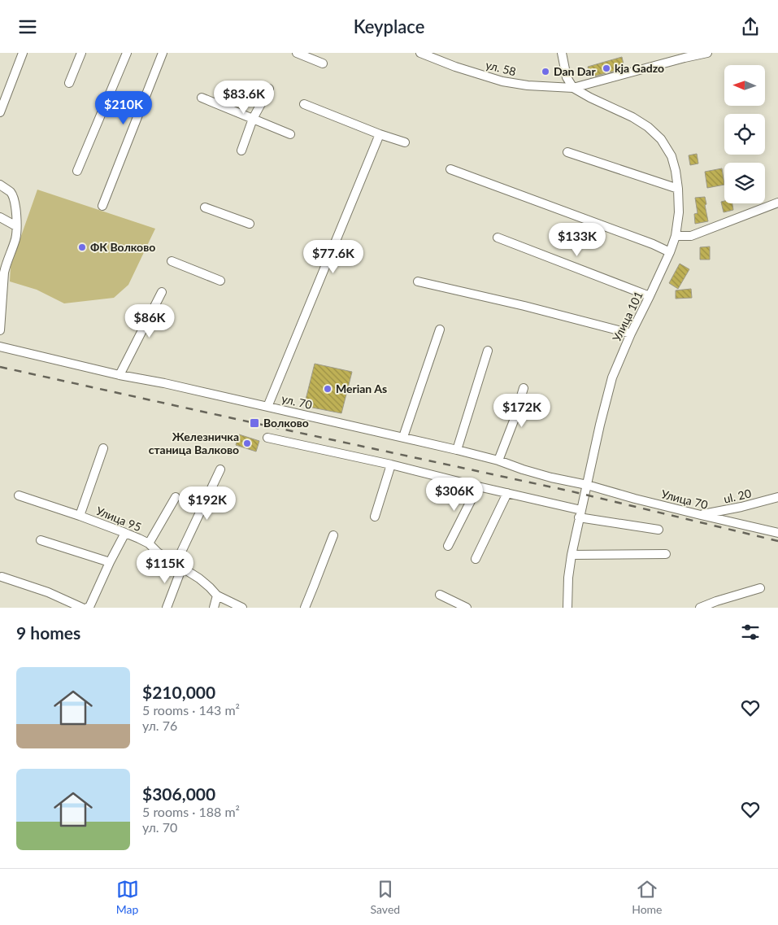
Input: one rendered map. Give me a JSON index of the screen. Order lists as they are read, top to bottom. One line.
{"streets":{"street":["ул. 58","Улица 101","ул. 70","ul. 20","Улица 70","Улица 95"]},"crossings":[["ул. 58","Улица 101"],["Улица 101","ул. 70"],["Улица 101","Улица 70"],["ул. 70","Улица 70"],["ul. 20","Улица 70"]],"places":{"other":["kja Gadzo","Dan Dar","ФК Волково","Merian As","Железничка станица Валково"],"transit":["Волково"]},"north":"left","page":{"header":"Keyplace","price":["$83.6K","$210K","$133K","$77.6K","$86K","$172K","$306K","$192K","$115K"],"heading":"9 homes","list":[{"name":"$210,000","note":"5 rooms · 143 m² · ул. 76"},{"name":"$306,000","note":"5 rooms · 188 m² · ул. 70"}],"tabs":["Map","Saved","Home"]}}
